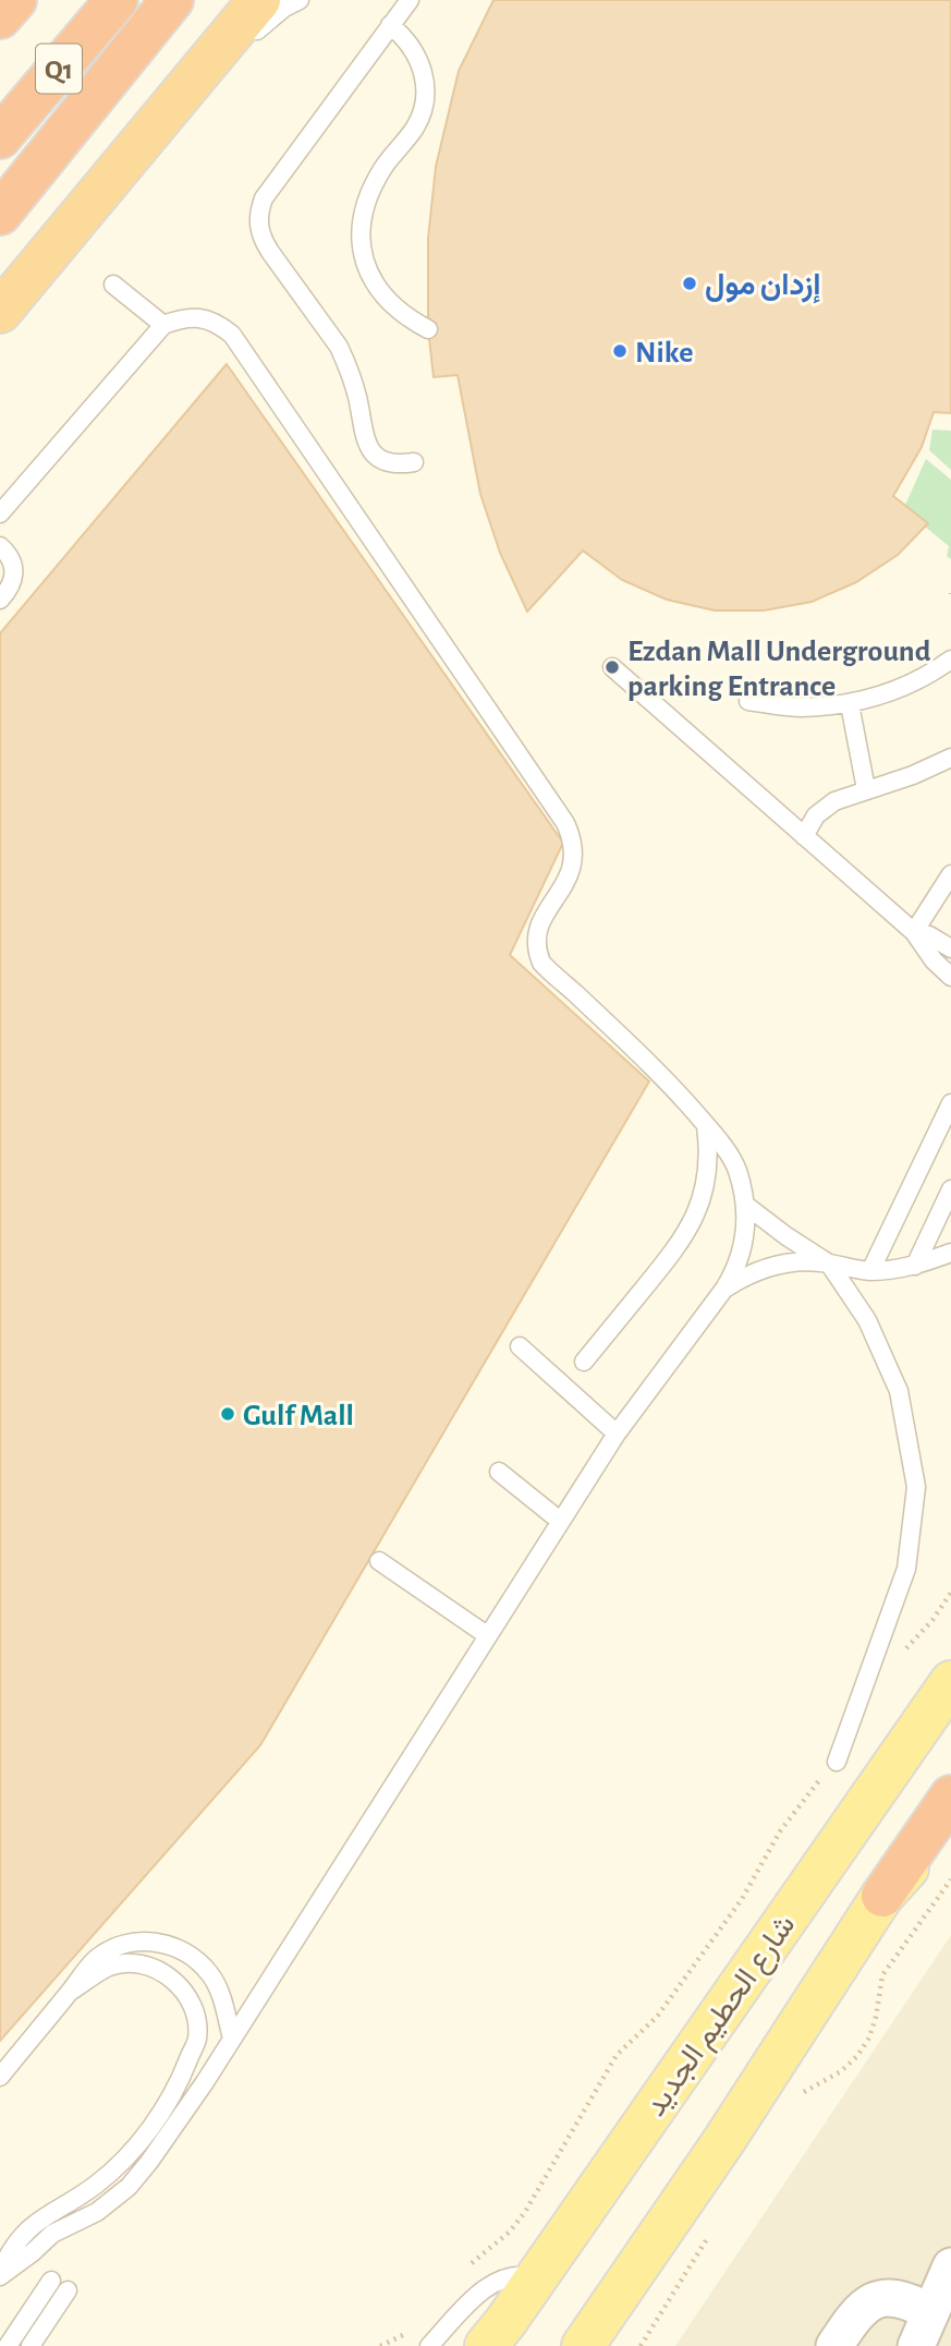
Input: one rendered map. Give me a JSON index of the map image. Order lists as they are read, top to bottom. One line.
{"streets":{"highway":["Q1"],"main road":["شارع الحطيم الجديد"]},"places":["إزدان مول","Nike","Ezdan Mall Underground parking Entrance","Gulf Mall"]}
